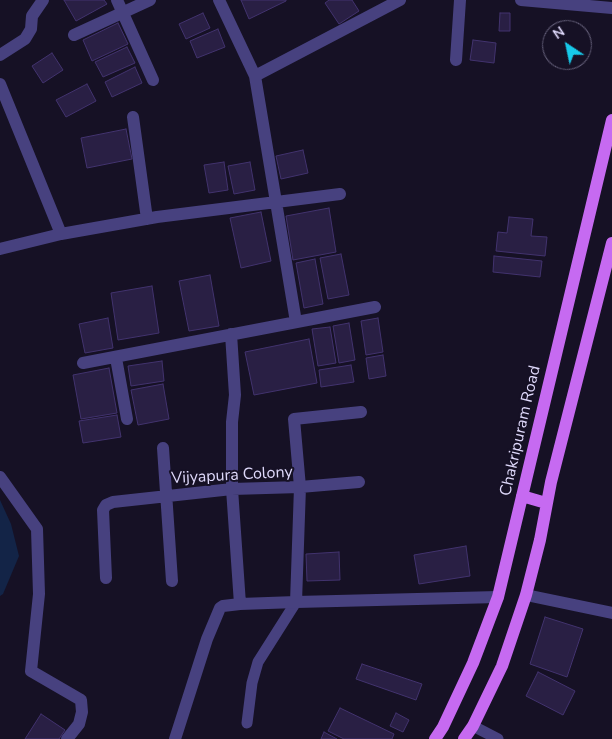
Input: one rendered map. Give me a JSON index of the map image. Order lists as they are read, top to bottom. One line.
{"streets":{"main road":["Chakripuram Road"],"street":["Vijyapura Colony"]},"north":"top left"}
